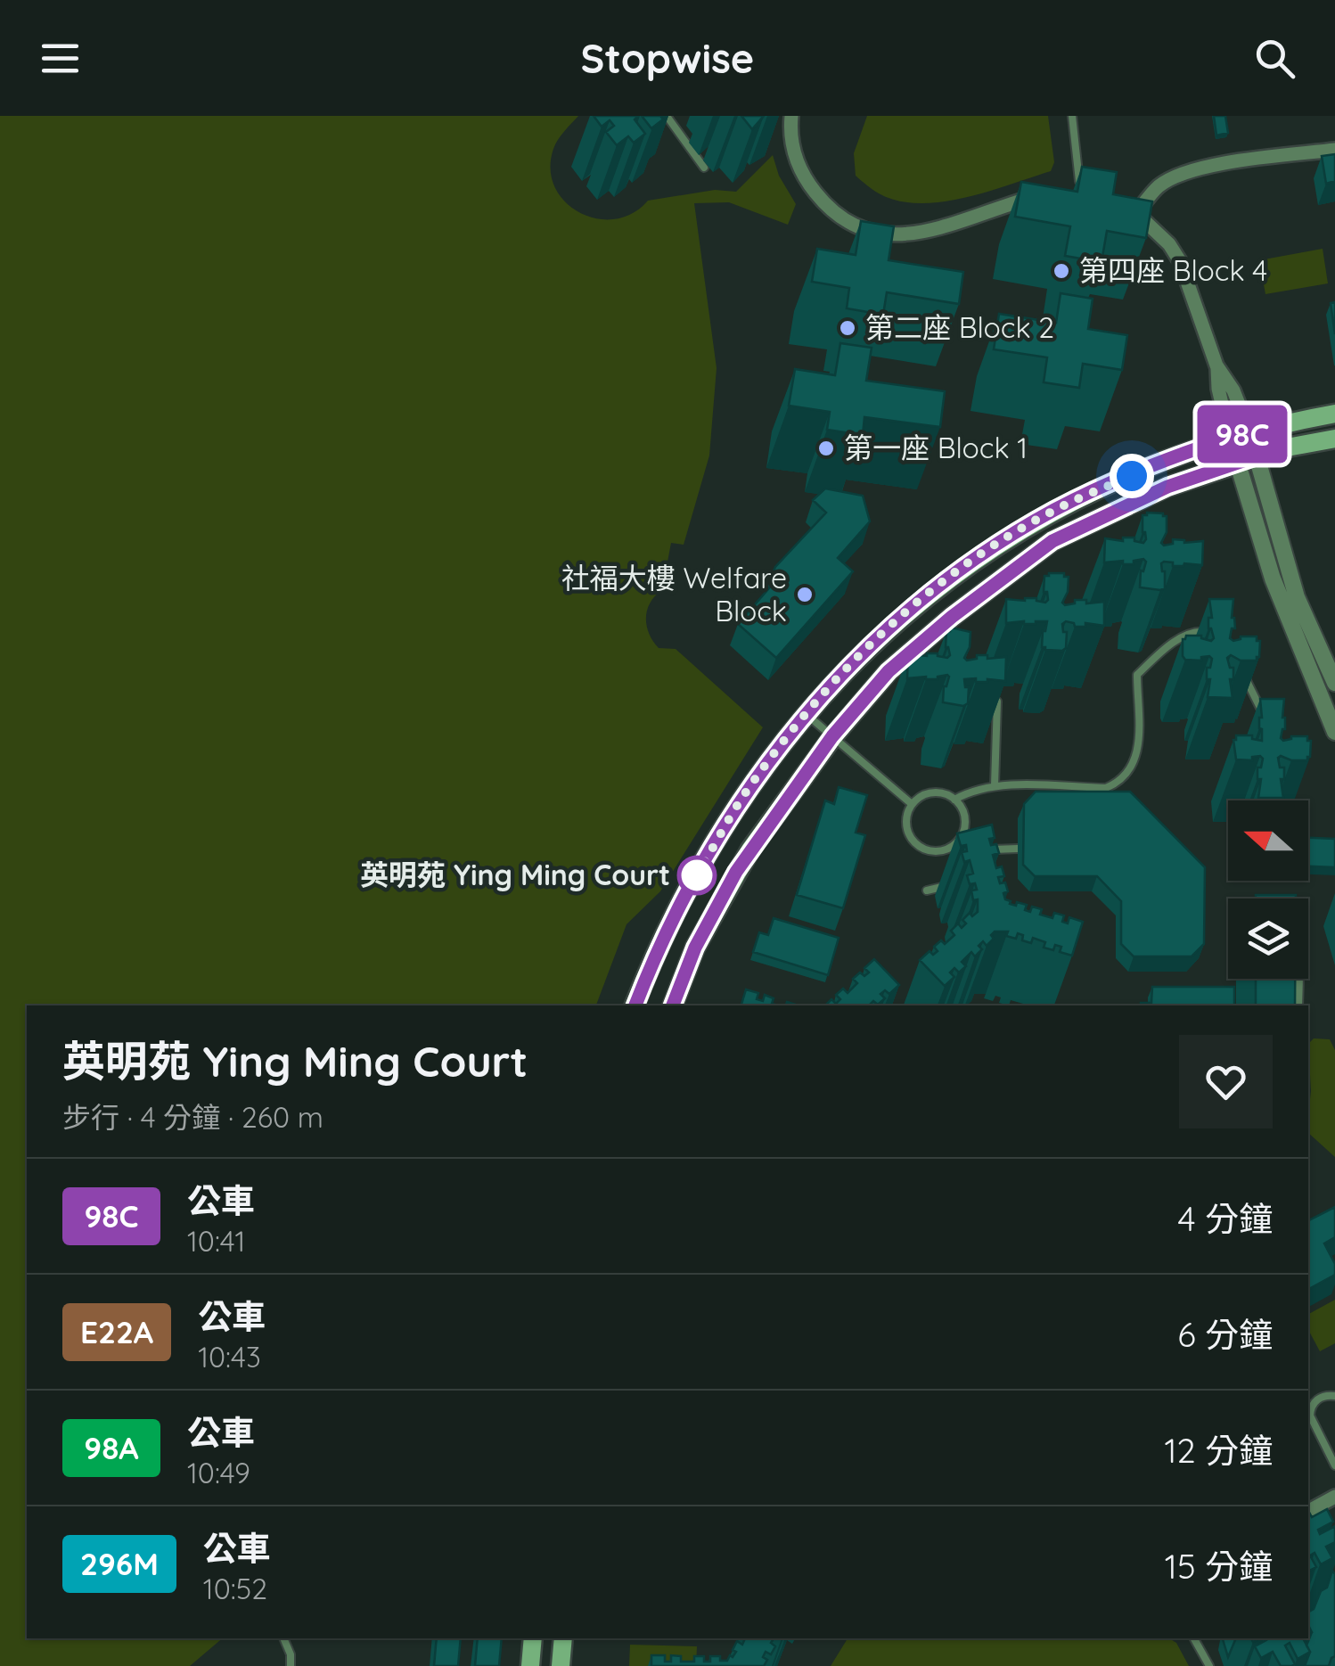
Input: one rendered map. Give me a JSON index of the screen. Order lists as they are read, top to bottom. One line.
{"places":["第四座 Block 4","第二座 Block 2","第一座 Block 1","社福大樓 Welfare Block","英明苑 Ying Ming Court"],"lines":["bus line 98C"],"north":"left","page":{"header":"Stopwise","on_map":"98C","heading":["英明苑 Ying Ming Court","步行 · 4 分鐘 · 260 m"],"list":[{"mark":"98C","name":"公車","note":"10:41","value":"4 分鐘"},{"mark":"E22A","name":"公車","note":"10:43","value":"6 分鐘"},{"mark":"98A","name":"公車","note":"10:49","value":"12 分鐘"},{"mark":"296M","name":"公車","note":"10:52","value":"15 分鐘"}]}}
